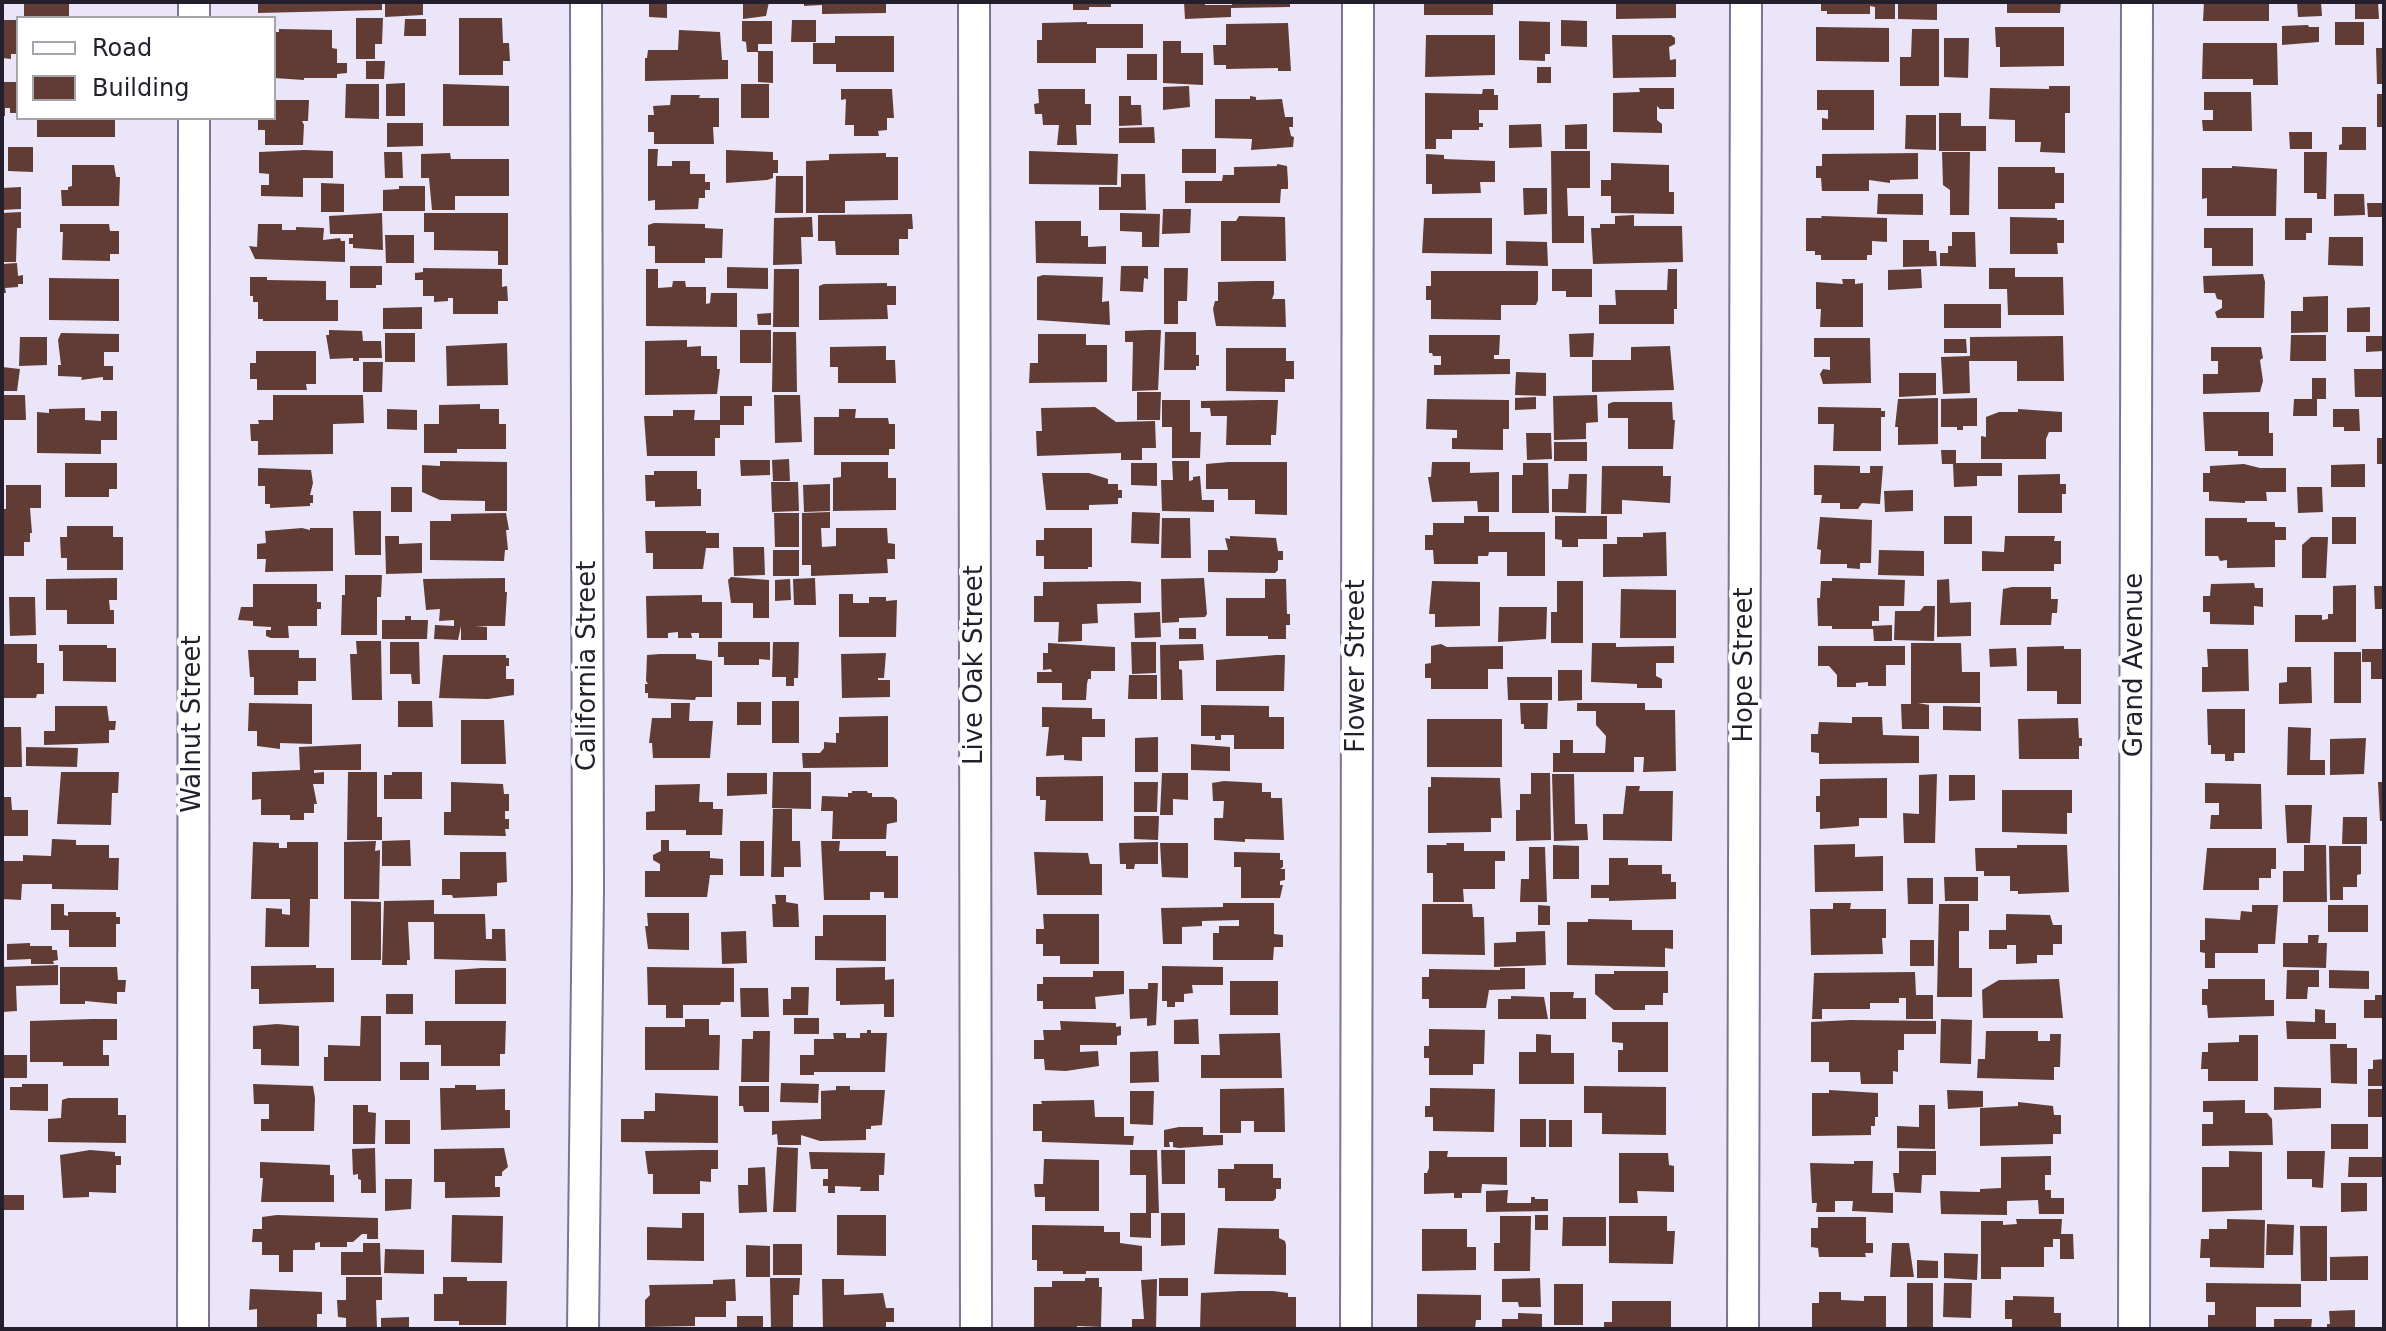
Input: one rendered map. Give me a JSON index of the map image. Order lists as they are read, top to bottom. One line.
{"streets":{"street":["Live Oak Street","Hope Street","Grand Avenue","California Street","Flower Street","Walnut Street"]},"legend":["Road","Building"]}
